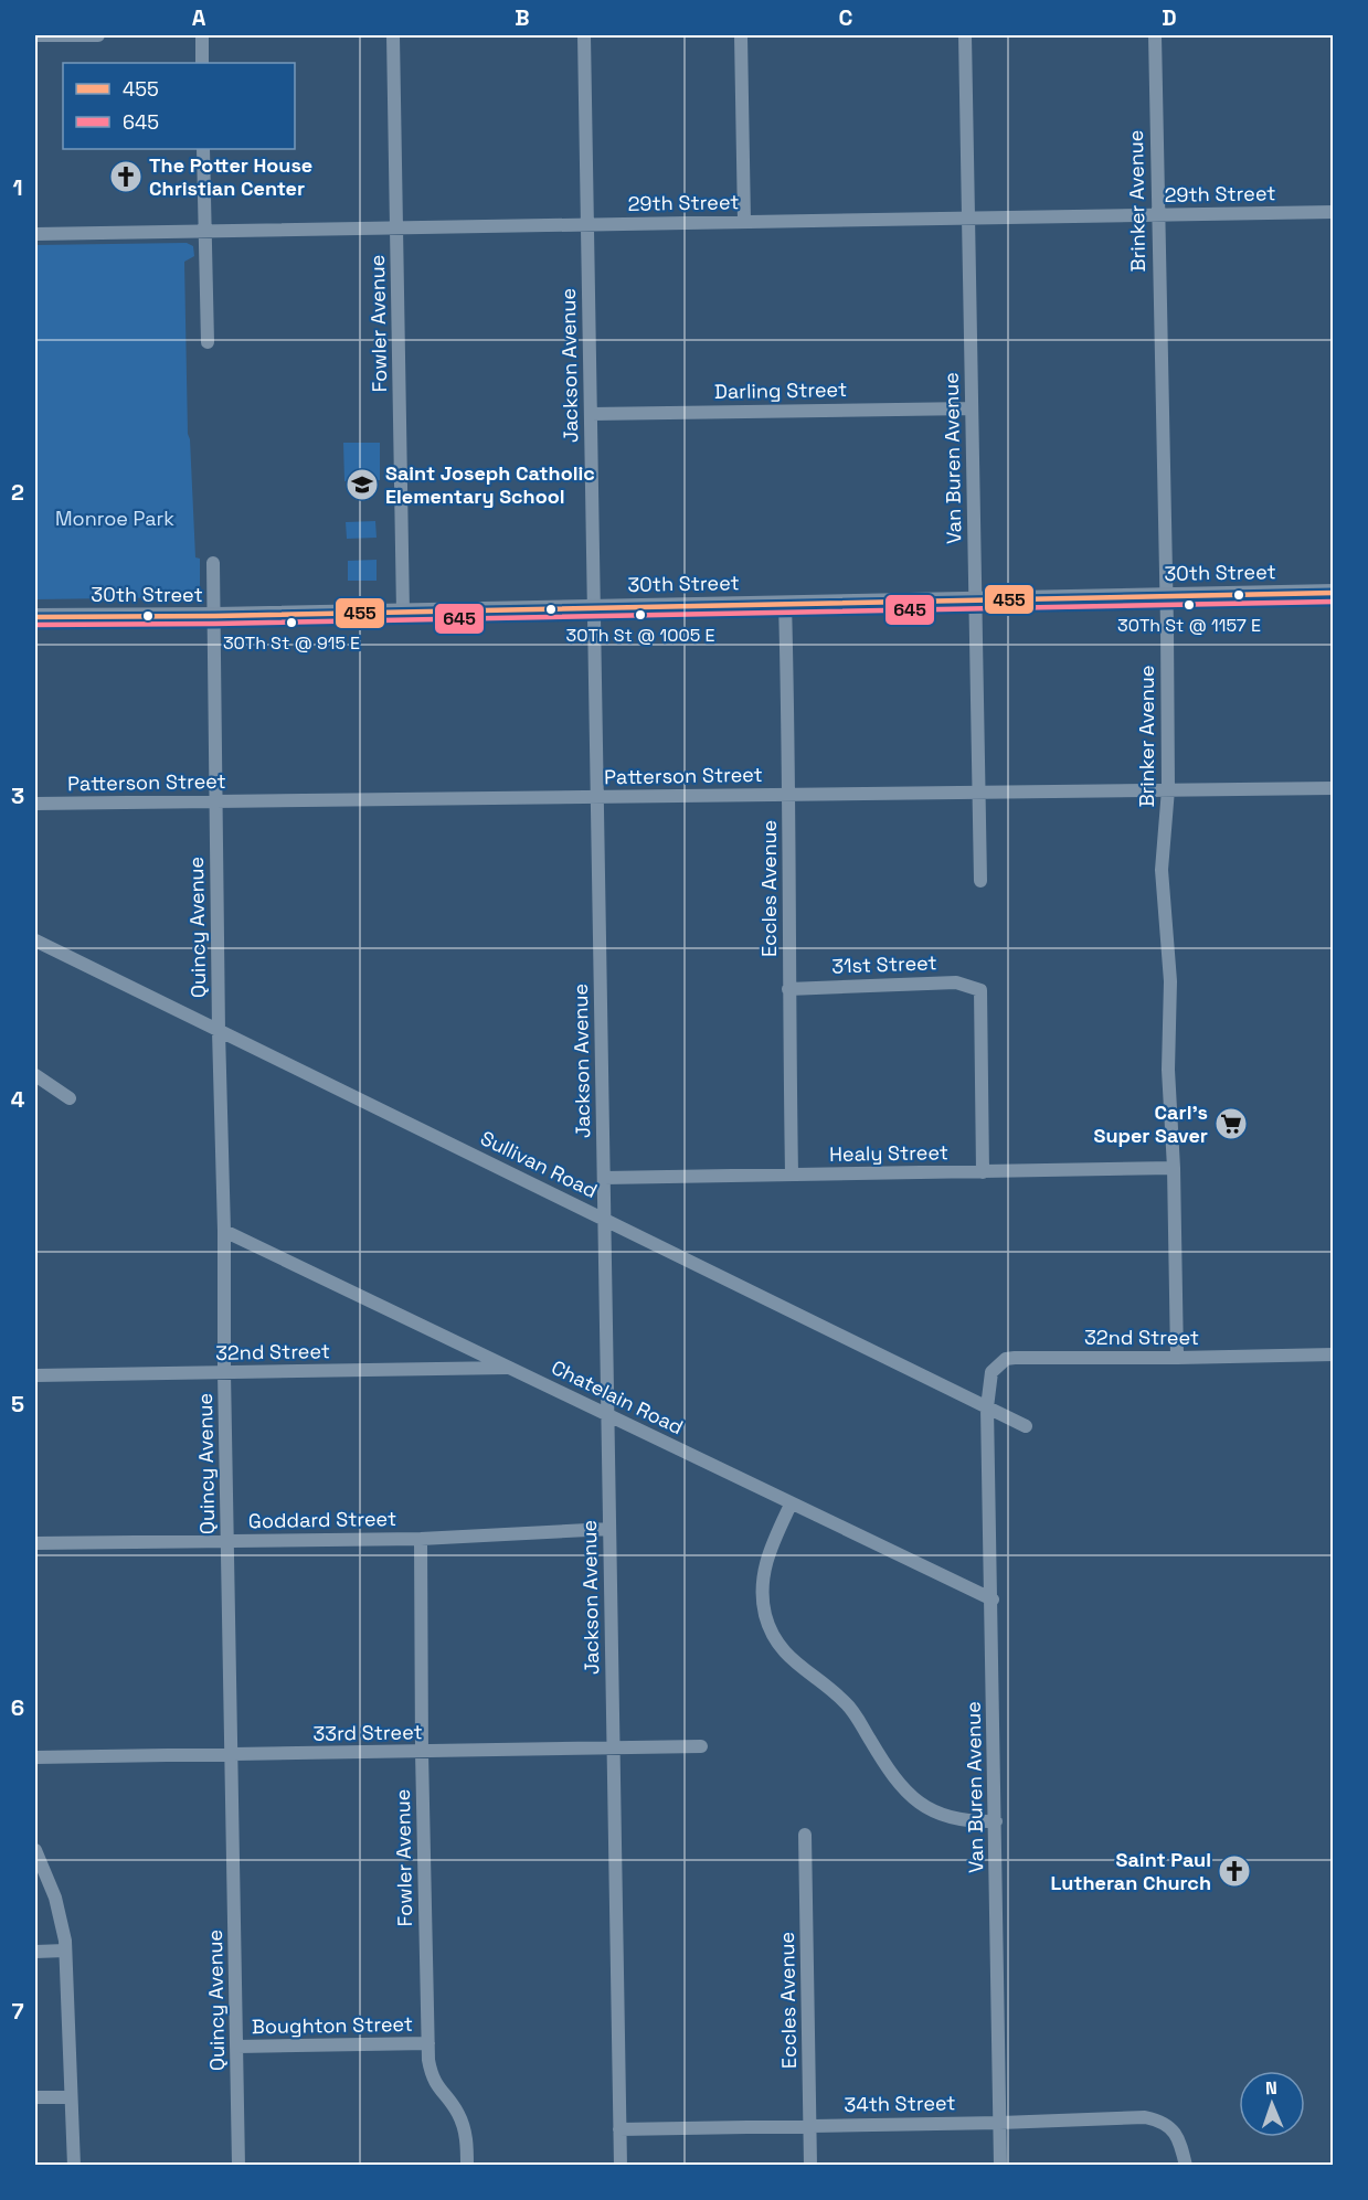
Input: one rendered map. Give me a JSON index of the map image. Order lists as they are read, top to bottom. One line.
{"streets":{"main road":["30th Street"],"street":["29th Street","Brinker Avenue","Fowler Avenue","Jackson Avenue","Darling Street","Van Buren Avenue","Patterson Street","Eccles Avenue","Quincy Avenue","31st Street","Healy Street","Sullivan Road","32nd Street","Chatelain Road","Goddard Street","33rd Street","Boughton Street","34th Street"]},"crossings":[["29th Street","Brinker Avenue"],["29th Street","Fowler Avenue"],["29th Street","Jackson Avenue"],["29th Street","Van Buren Avenue"],["Brinker Avenue","30th Street"],["Brinker Avenue","Patterson Street"],["Brinker Avenue","Healy Street"],["Brinker Avenue","32nd Street"],["Fowler Avenue","30th Street"],["Fowler Avenue","Goddard Street"],["Fowler Avenue","33rd Street"],["Fowler Avenue","Boughton Street"],["Jackson Avenue","Darling Street"],["Jackson Avenue","30th Street"],["Jackson Avenue","Patterson Street"],["Jackson Avenue","Healy Street"],["Jackson Avenue","Sullivan Road"],["Jackson Avenue","Chatelain Road"],["Jackson Avenue","Goddard Street"],["Jackson Avenue","33rd Street"],["Jackson Avenue","34th Street"],["Darling Street","Van Buren Avenue"],["Van Buren Avenue","30th Street"],["Van Buren Avenue","Patterson Street"],["Van Buren Avenue","Sullivan Road"],["Van Buren Avenue","32nd Street"],["Van Buren Avenue","Chatelain Road"],["Van Buren Avenue","34th Street"],["30th Street","Eccles Avenue"],["30th Street","Quincy Avenue"],["Patterson Street","Eccles Avenue"],["Patterson Street","Quincy Avenue"],["Eccles Avenue","31st Street"],["Eccles Avenue","Healy Street"],["Eccles Avenue","34th Street"],["Quincy Avenue","Sullivan Road"],["Quincy Avenue","32nd Street"],["Quincy Avenue","Chatelain Road"],["Quincy Avenue","Goddard Street"],["Quincy Avenue","33rd Street"],["Quincy Avenue","Boughton Street"],["31st Street","Healy Street"],["Sullivan Road","32nd Street"],["32nd Street","Chatelain Road"]],"parks":["Monroe Park"],"places":{"church":["The Potter House Christian Center","Saint Paul Lutheran Church"],"school or university":["Saint Joseph Catholic Elementary School"],"other":["30Th St @ 1157 E","30Th St @ 1005 E","30Th St @ 915 E"],"supermarket":["Carl's Super Saver"]},"lines":["transit line 455","transit line 645"],"legend":["455","645"],"north":"top","grid":{"columns":["A","B","C","D"],"rows":["1","2","3","4","5","6","7"]}}
